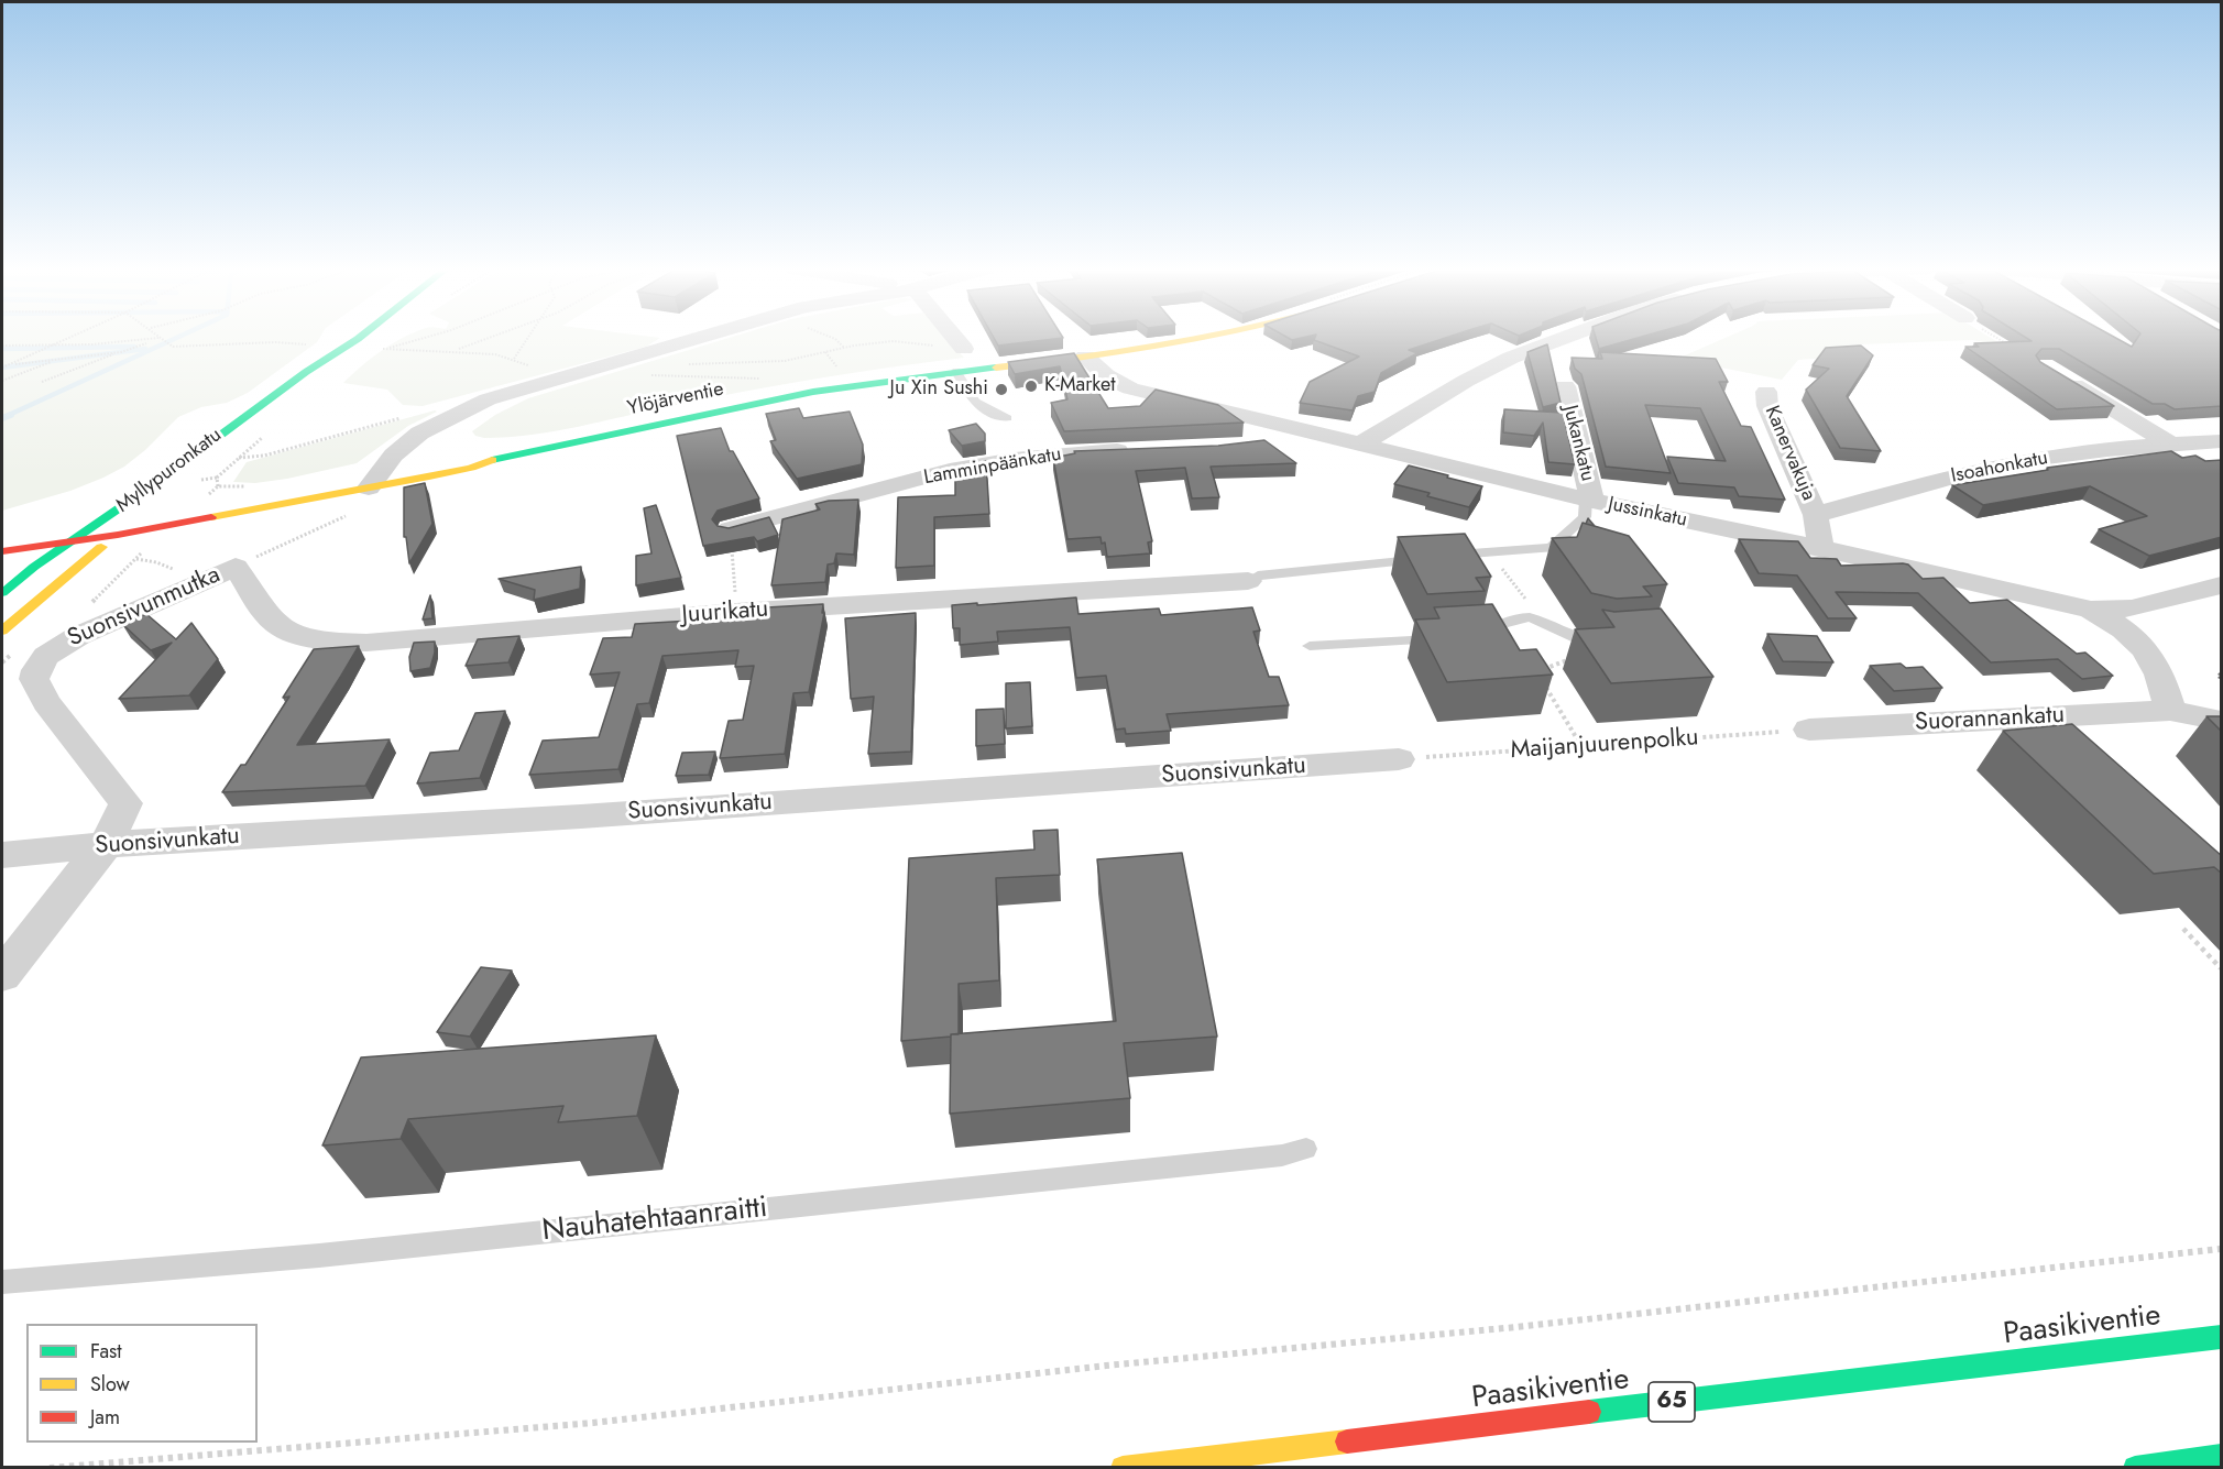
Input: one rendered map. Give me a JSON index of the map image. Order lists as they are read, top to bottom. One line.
{"streets":{"main road":["Ylöjärventie","Myllypuronkatu","Paasikiventie","65"],"street":["Jukankatu","Kanervakuja","Lamminpäänkatu","Isoahonkatu","Jussinkatu","Suonsivunmutka","Juurikatu","Suorannankatu","Suonsivunkatu"],"lane":["Nauhatehtaanraitti"],"path":["Maijanjuurenpolku"]},"crossings":[["Ylöjärventie","Myllypuronkatu"],["Ylöjärventie","Jussinkatu"],["Jukankatu","Jussinkatu"],["Kanervakuja","Isoahonkatu"],["Suonsivunmutka","Juurikatu"],["Suonsivunmutka","Suonsivunkatu"],["Suorannankatu","Maijanjuurenpolku"],["Maijanjuurenpolku","Suonsivunkatu"]],"places":["K-Market","Ju Xin Sushi"],"legend":["Fast","Slow","Jam"]}
